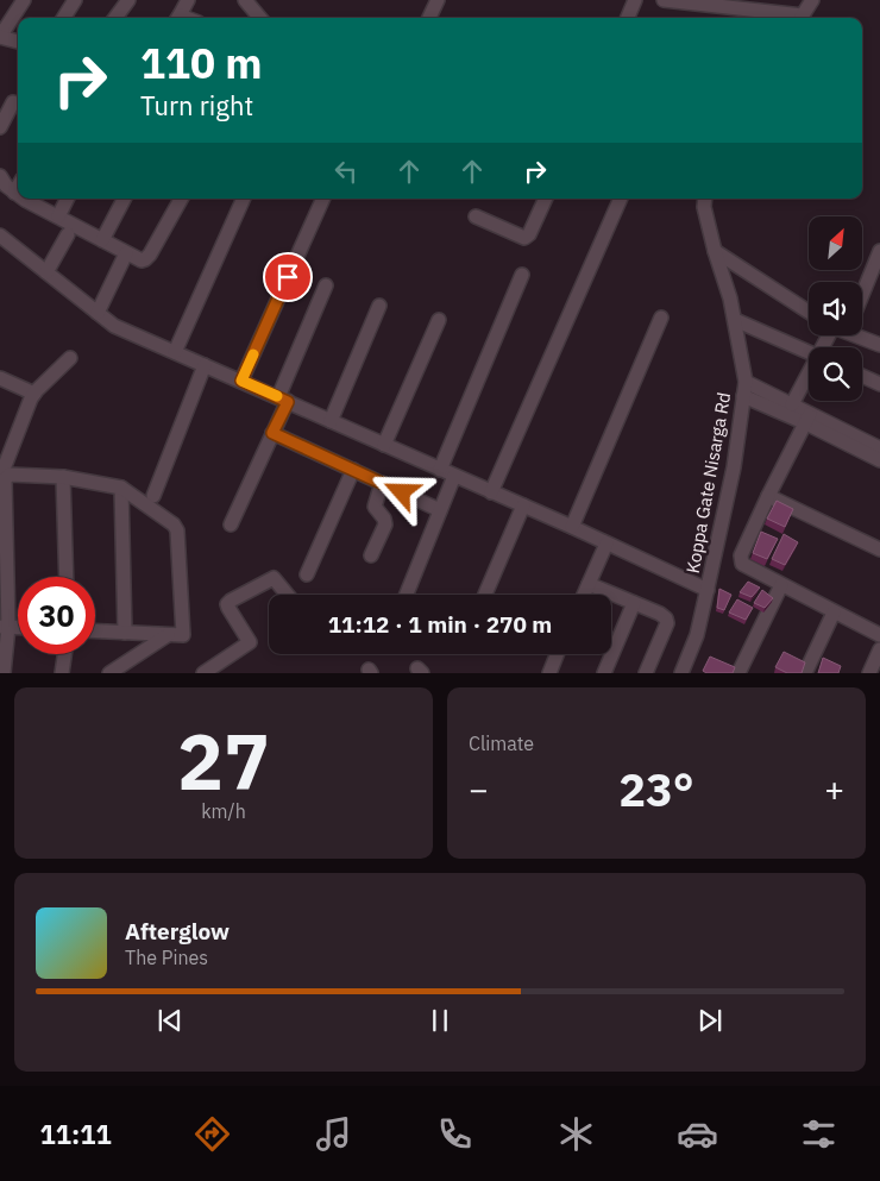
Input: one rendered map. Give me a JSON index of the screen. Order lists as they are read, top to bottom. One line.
{"streets":{"street":["Koppa Gate Nisarga Rd"]},"north":"top right","page":{"turn":["110 m","Turn right"],"limit":"30","trip":"11:12 · 1 min · 270 m","tile":[["27","km/h"],"Climate"],"heat":["−","23°","+"],"song":["Afterglow","The Pines"],"tabs":"11:11"}}
